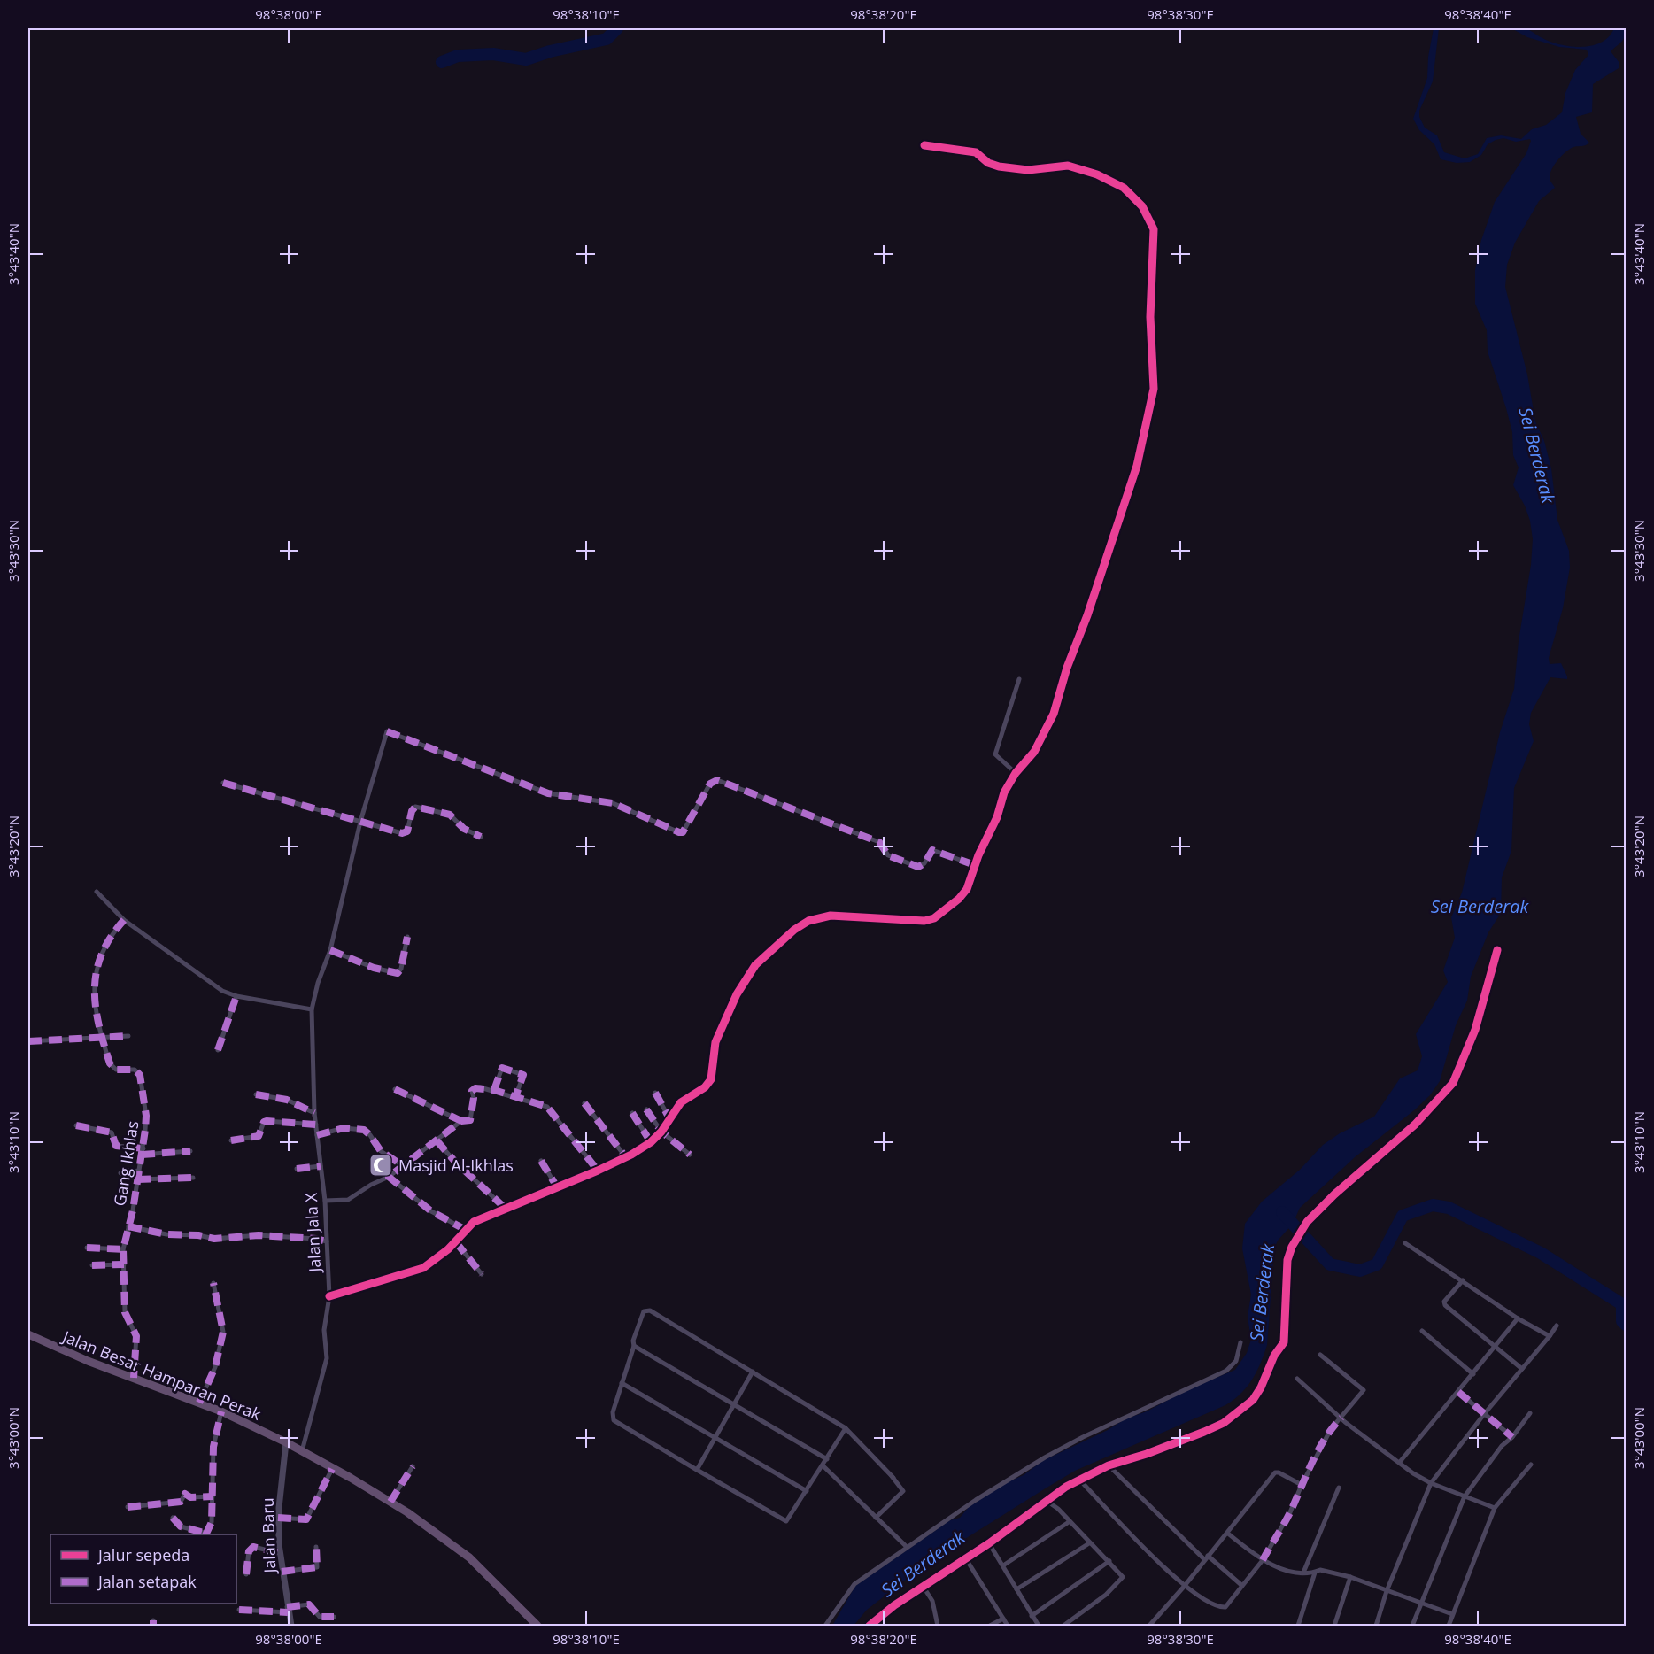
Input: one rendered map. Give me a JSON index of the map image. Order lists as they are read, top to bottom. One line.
{"streets":{"main road":["Jalan Besar Hamparan Perak"],"street":["Gang Ikhlas","Jalan Jala X","Jalan Baru"]},"crossings":[["Gang Ikhlas","Jalan Besar Hamparan Perak"],["Jalan Jala X","Jalan Besar Hamparan Perak"],["Jalan Besar Hamparan Perak","Jalan Baru"]],"water":["Sei Berderak"],"places":{"mosque":["Masjid Al-Ikhlas"]},"legend":["Jalur sepeda","Jalan setapak"],"coordinates":["98°38'00\"E","98°38'10\"E","98°38'20\"E","98°38'30\"E","98°38'40\"E","3°43'40\"N","3°43'30\"N","3°43'20\"N","3°43'10\"N","3°43'00\"N"]}
